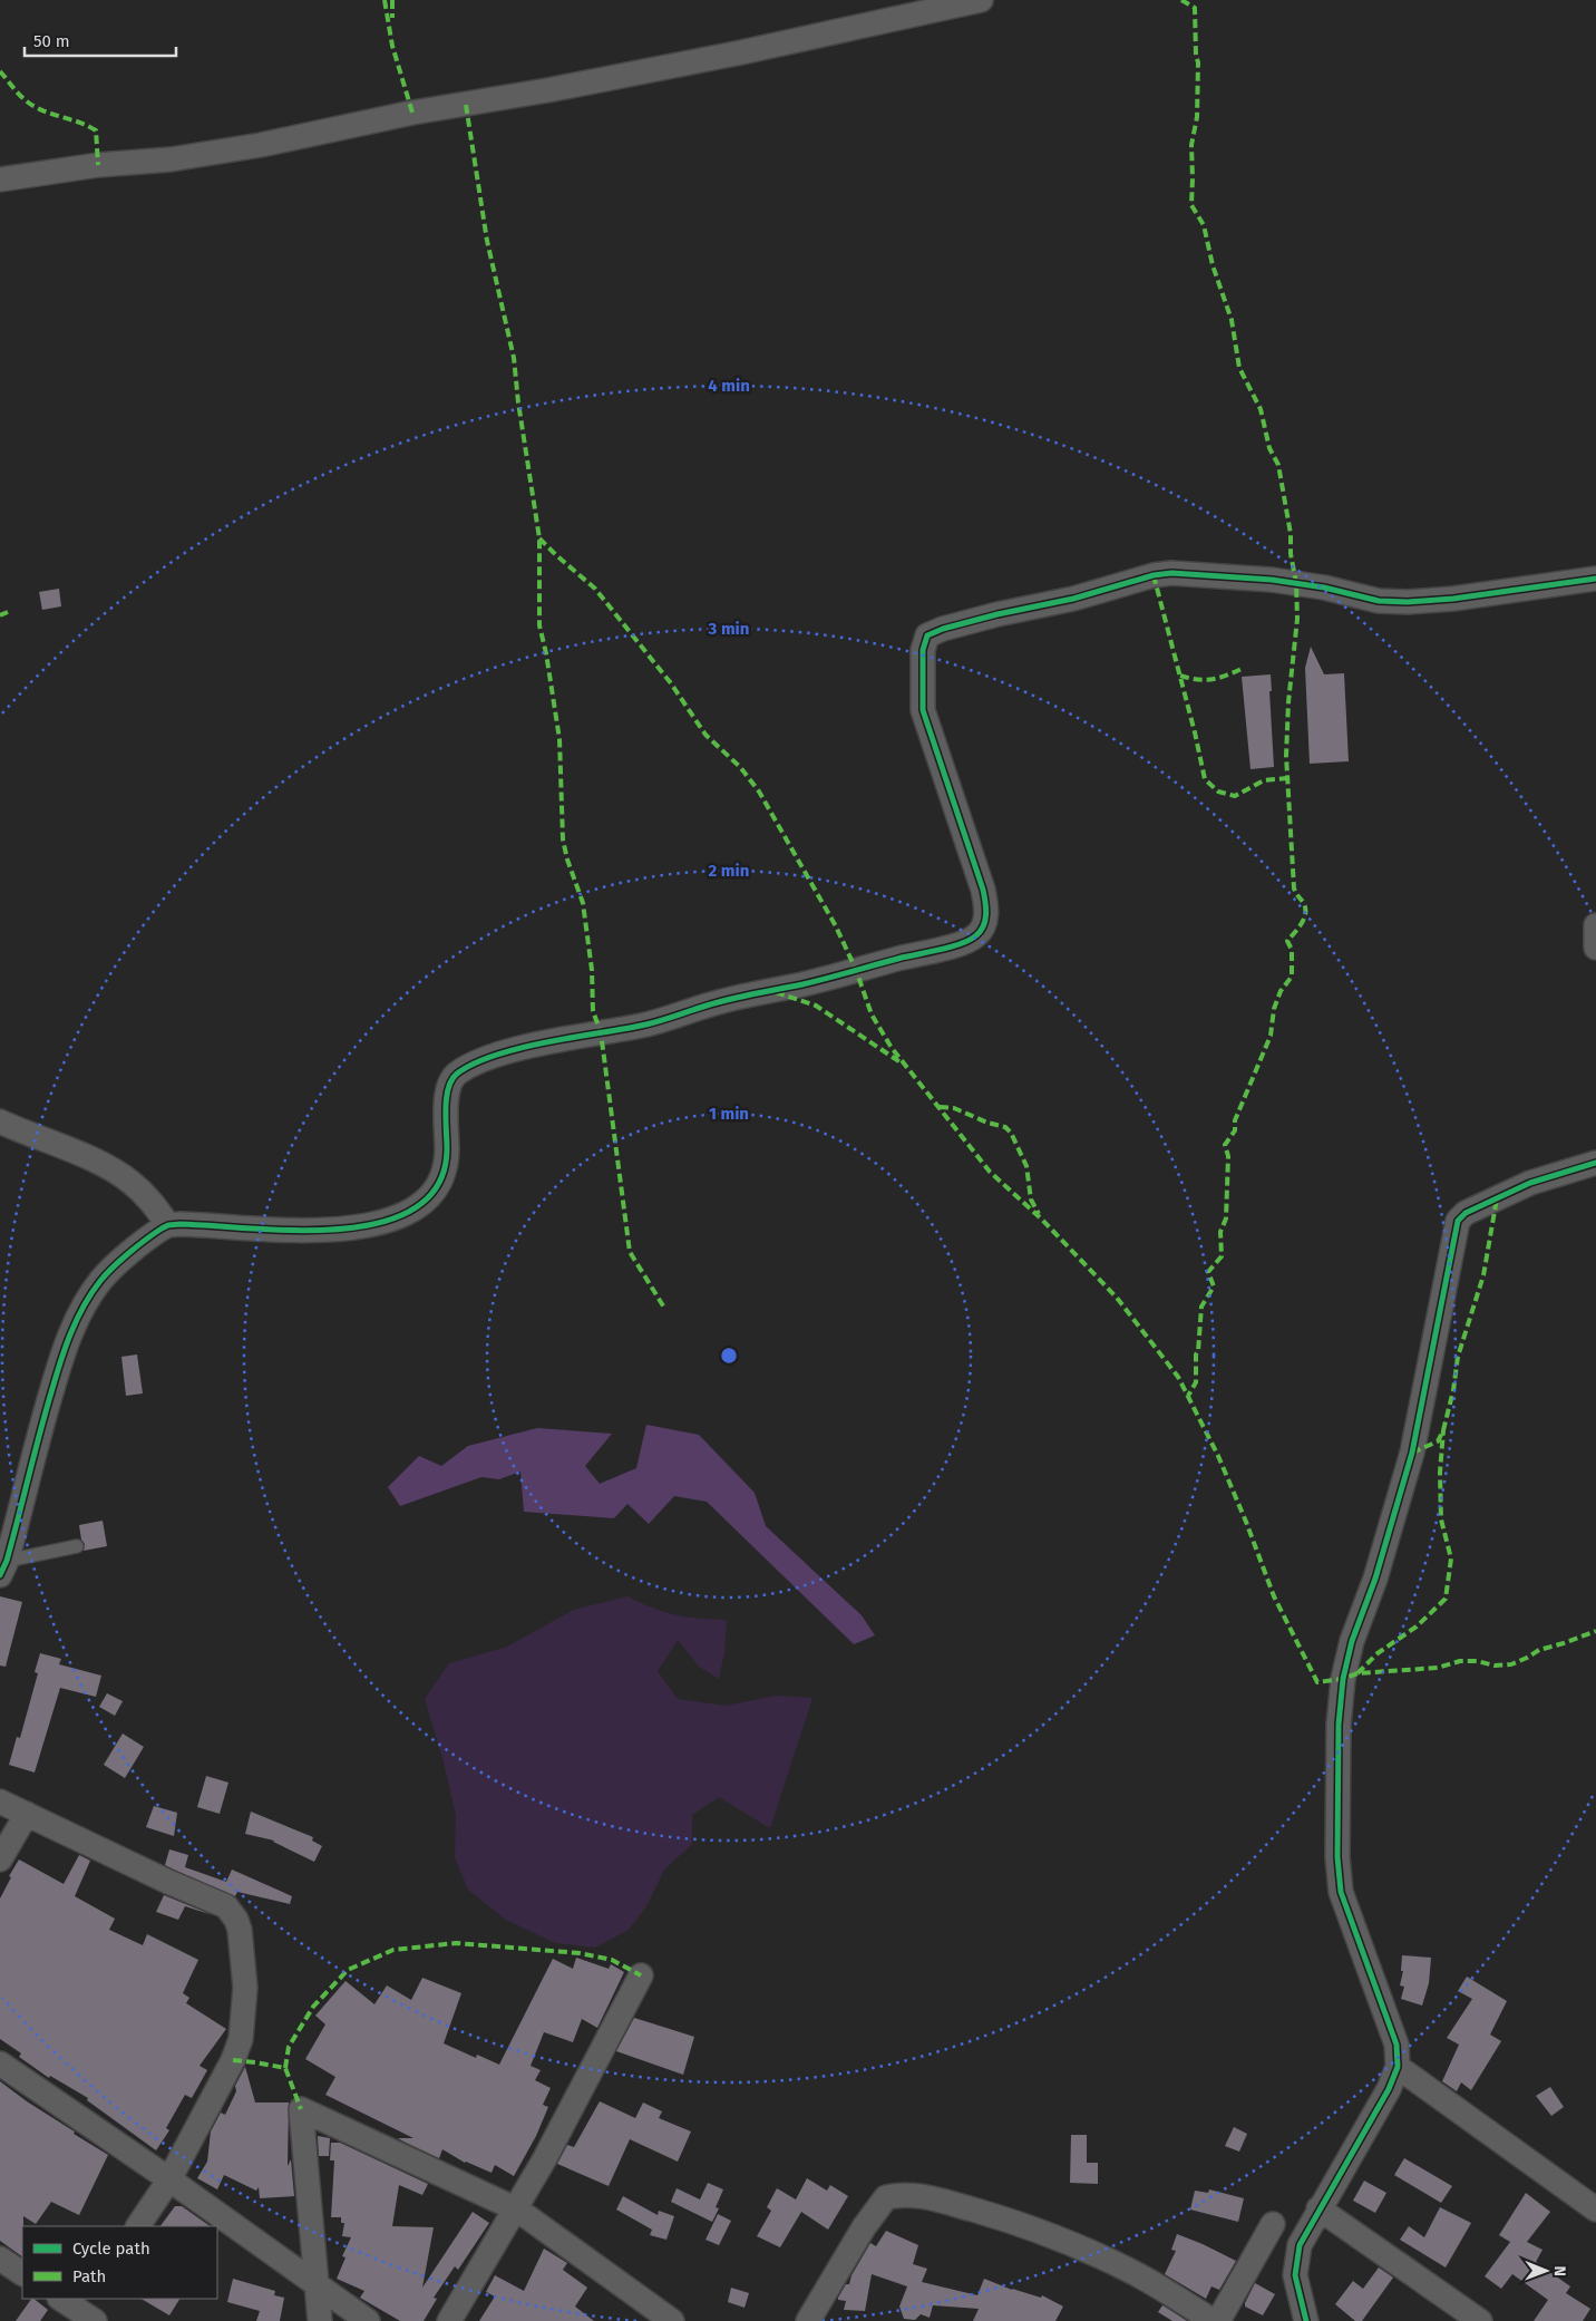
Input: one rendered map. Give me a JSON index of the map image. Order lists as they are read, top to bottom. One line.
{"legend":["Cycle path","Path"],"scale_bar":"50 m","north":"right","rings":["4 min","3 min","2 min","1 min"]}
